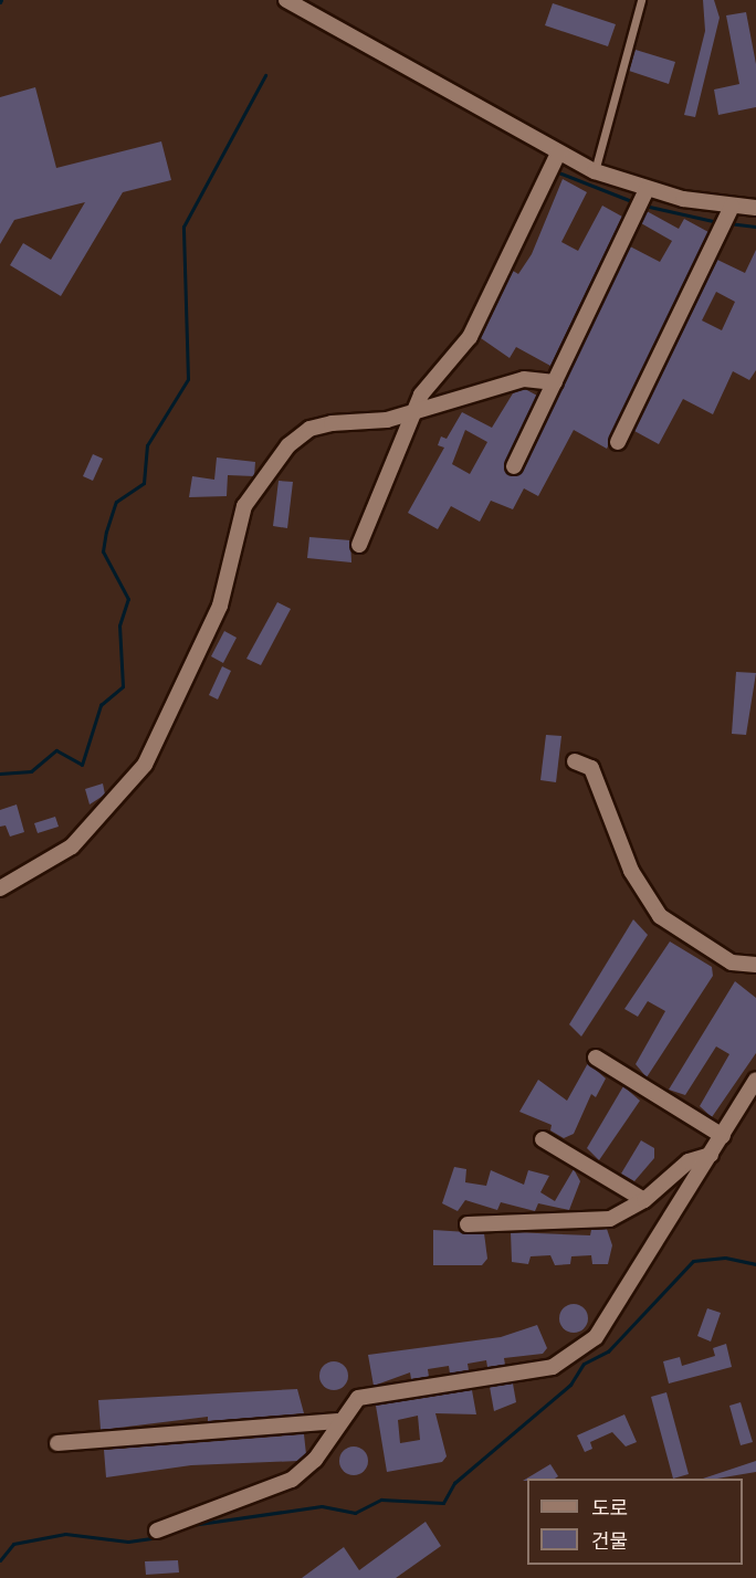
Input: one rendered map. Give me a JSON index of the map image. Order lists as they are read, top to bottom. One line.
{"legend":["도로","건물"]}
